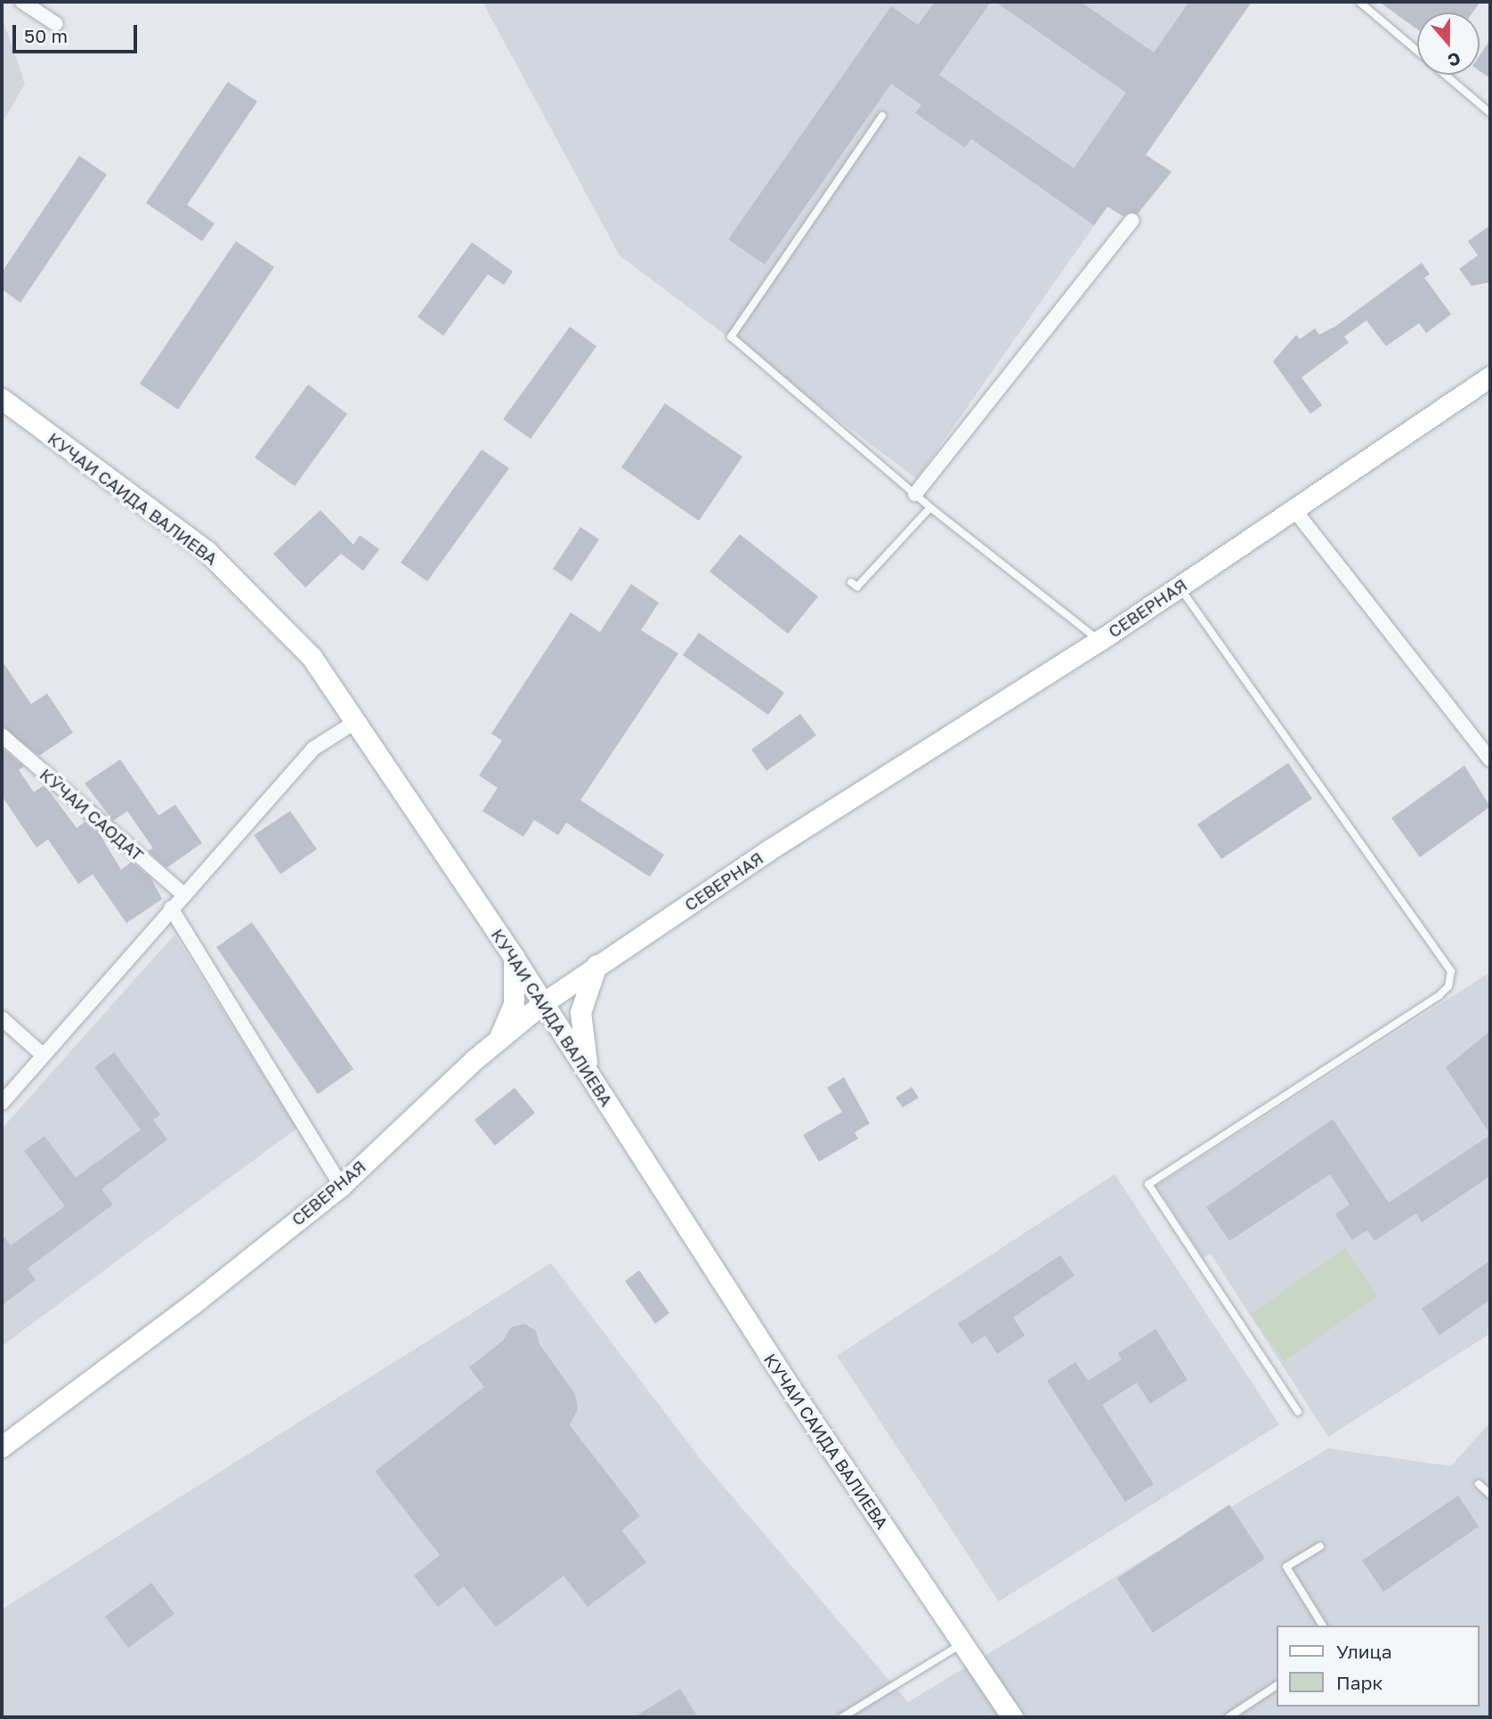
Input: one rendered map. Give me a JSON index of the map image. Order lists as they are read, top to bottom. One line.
{"streets":{"main road":["КУЧАИ САИДА ВАЛИЕВА","СЕВЕРНАЯ"],"street":["КӮЧАИ САОДАТ"]},"crossings":[["КУЧАИ САИДА ВАЛИЕВА","СЕВЕРНАЯ"]],"legend":["Улица","Парк"],"scale_bar":"50 m","north":"bottom"}
